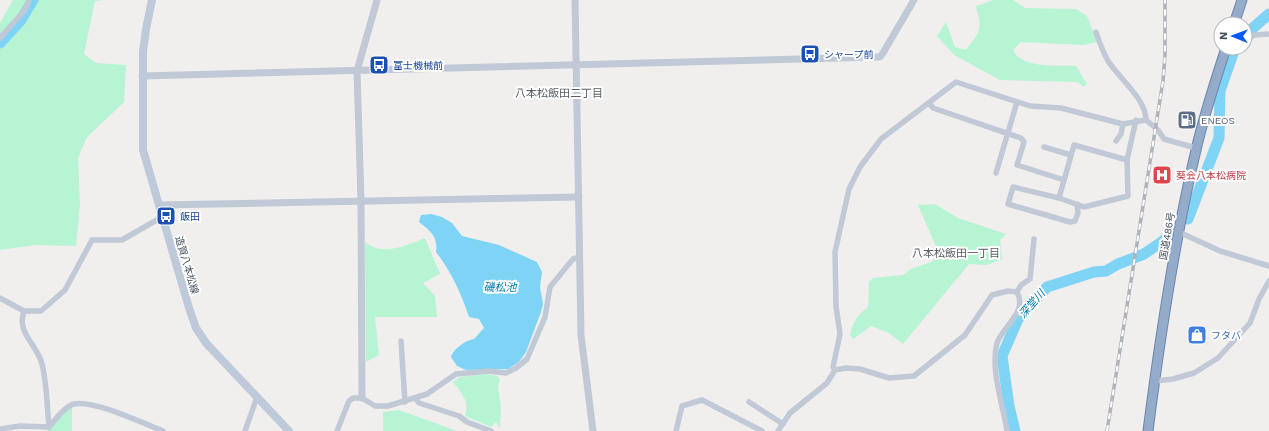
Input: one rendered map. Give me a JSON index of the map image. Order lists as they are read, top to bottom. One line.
{"streets":{"highway":["国道486号"],"main road":["造賀八本松線"]},"districts":["八本松飯田二丁目","八本松飯田一丁目"],"water":["磯松池","深堂川"],"places":{"bus stop":["シャープ前","富士機械前","飯田"],"fuel station":["ENEOS"],"hospital":["葵会八本松病院"],"shop":["フタバ"]},"north":"left"}
